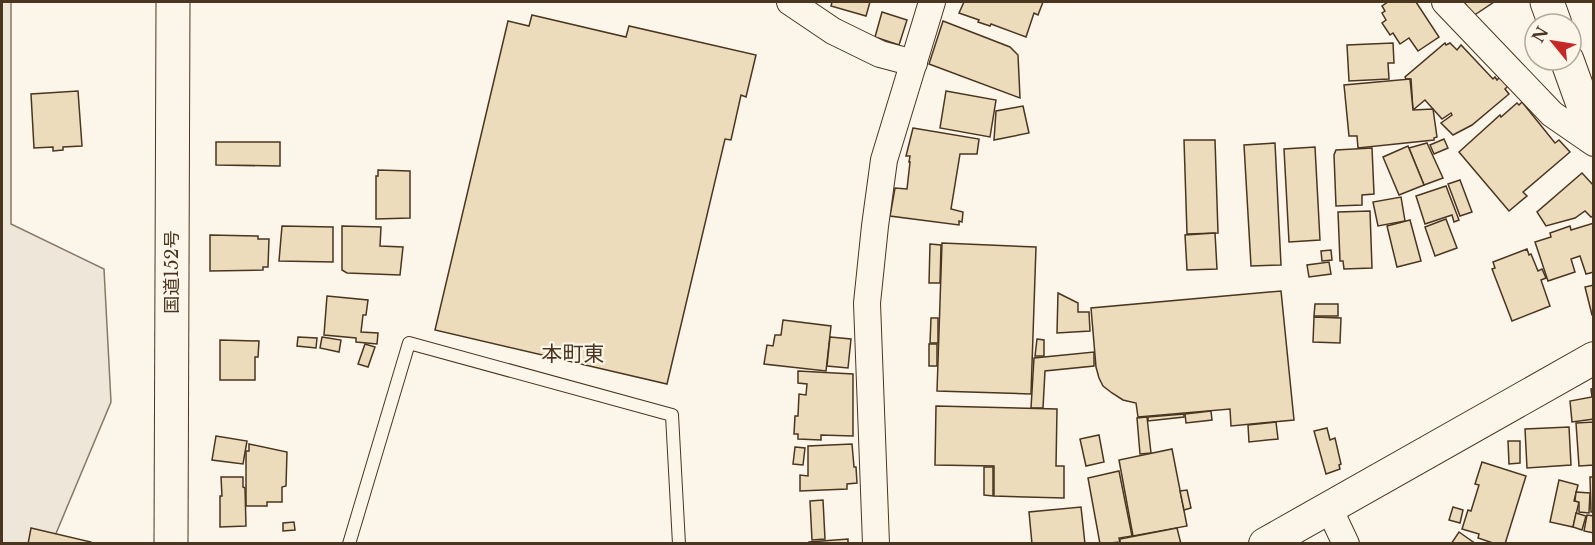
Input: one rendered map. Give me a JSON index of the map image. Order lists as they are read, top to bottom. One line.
{"streets":{"main road":["国道152号"]},"districts":["本町東"],"north":"top left"}
